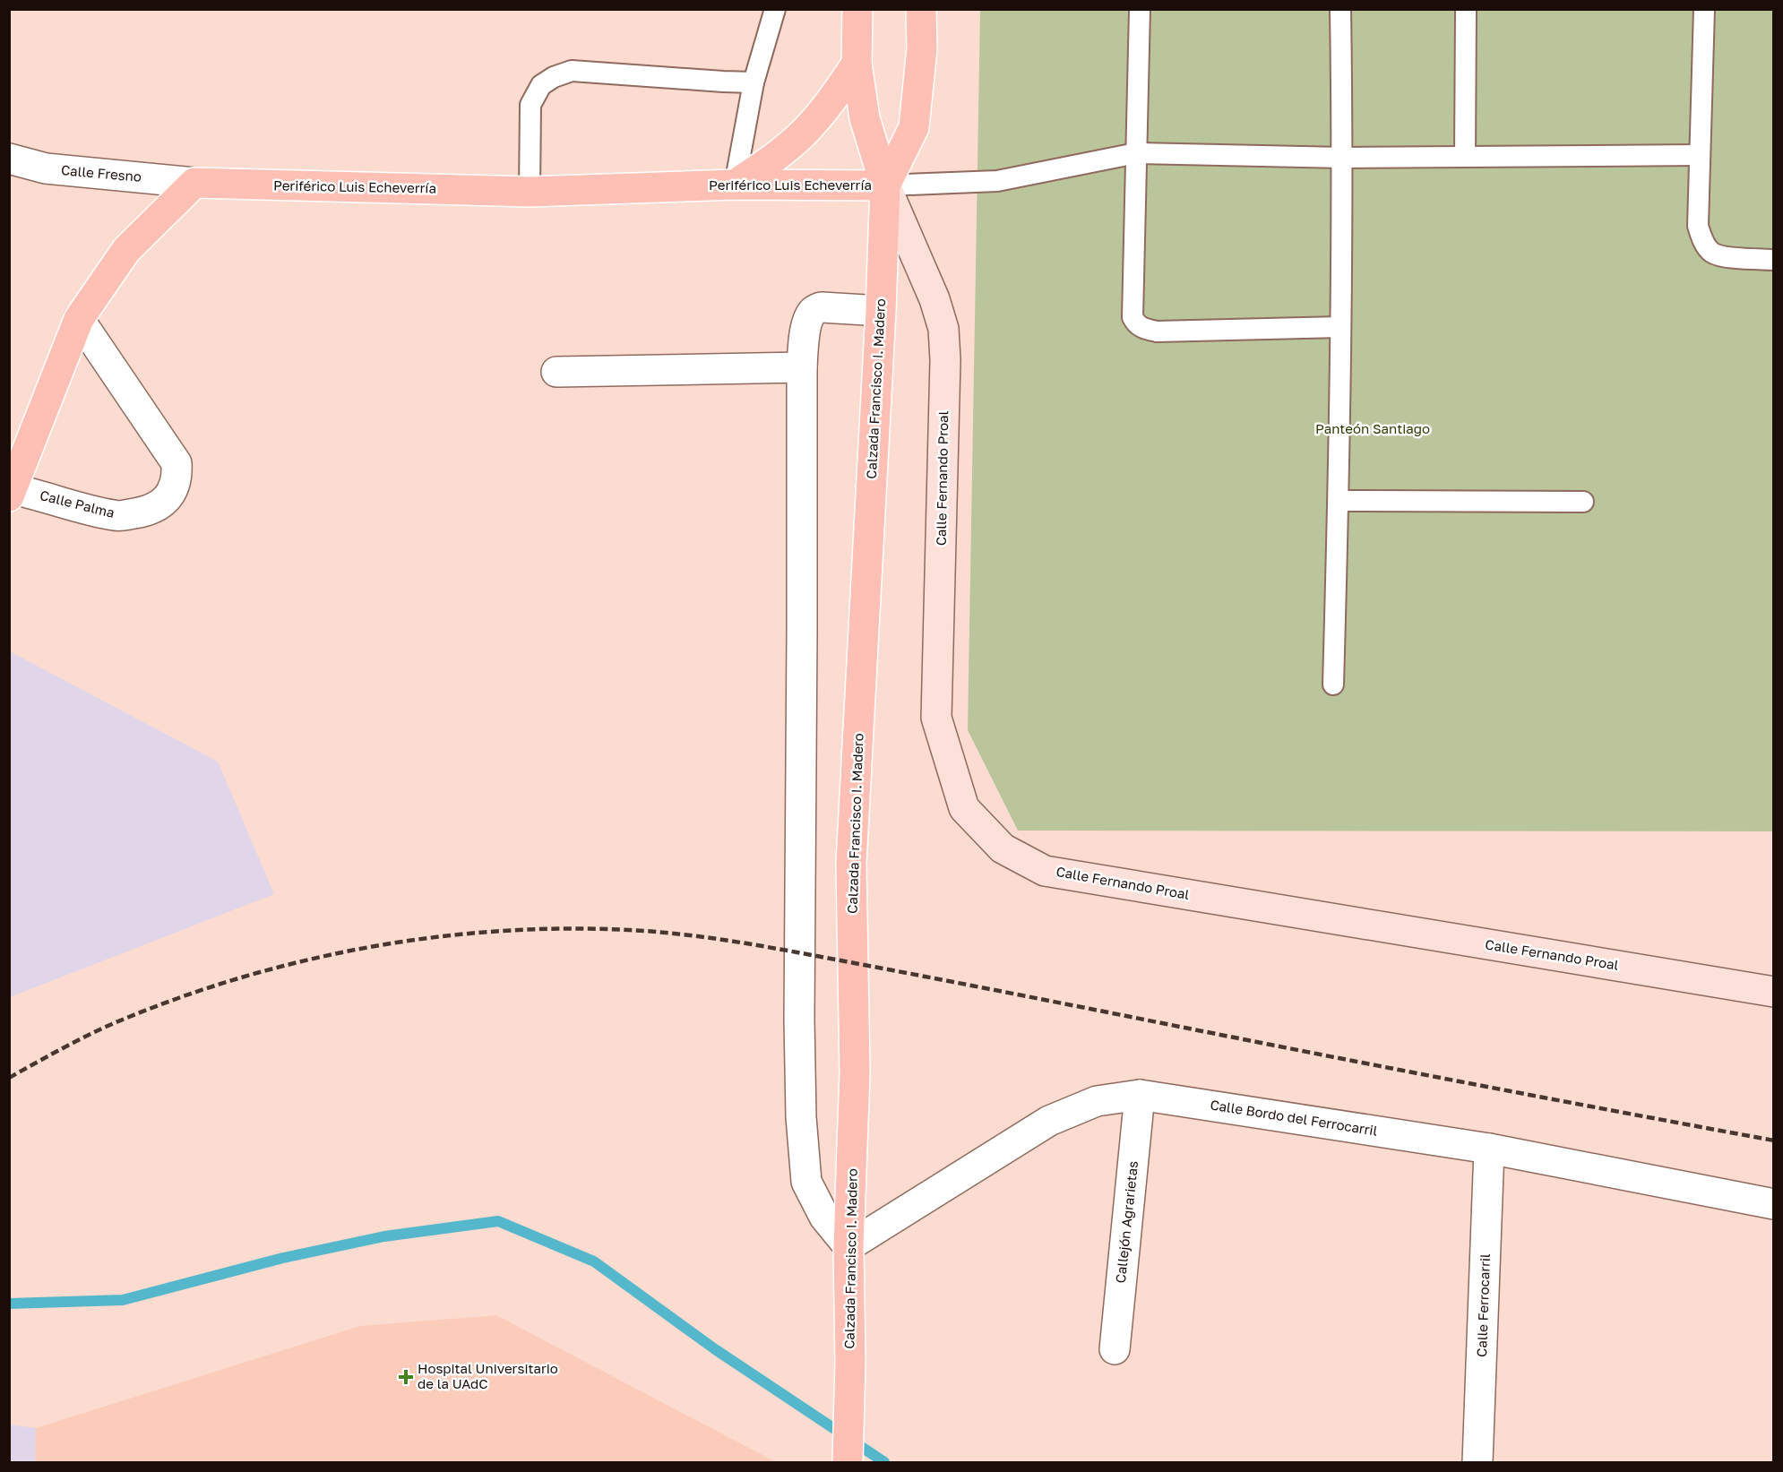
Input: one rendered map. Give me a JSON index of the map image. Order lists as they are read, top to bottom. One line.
{"streets":{"main road":["Periférico Luis Echeverría","Calzada Francisco I. Madero"],"street":["Calle Fresno","Calle Fernando Proal","Calle Palma","Calle Bordo del Ferrocarril","Callejón Agrarietas","Calle Ferrocarril"]},"crossings":[["Calle Fresno","Periférico Luis Echeverría"],["Periférico Luis Echeverría","Calzada Francisco I. Madero"],["Periférico Luis Echeverría","Calle Fernando Proal"],["Calzada Francisco I. Madero","Calle Fernando Proal"],["Calzada Francisco I. Madero","Calle Bordo del Ferrocarril"],["Calle Bordo del Ferrocarril","Callejón Agrarietas"],["Calle Bordo del Ferrocarril","Calle Ferrocarril"]],"parks":["Panteón Santiago"],"places":{"health":["Hospital Universitario de la UAdC"]}}
